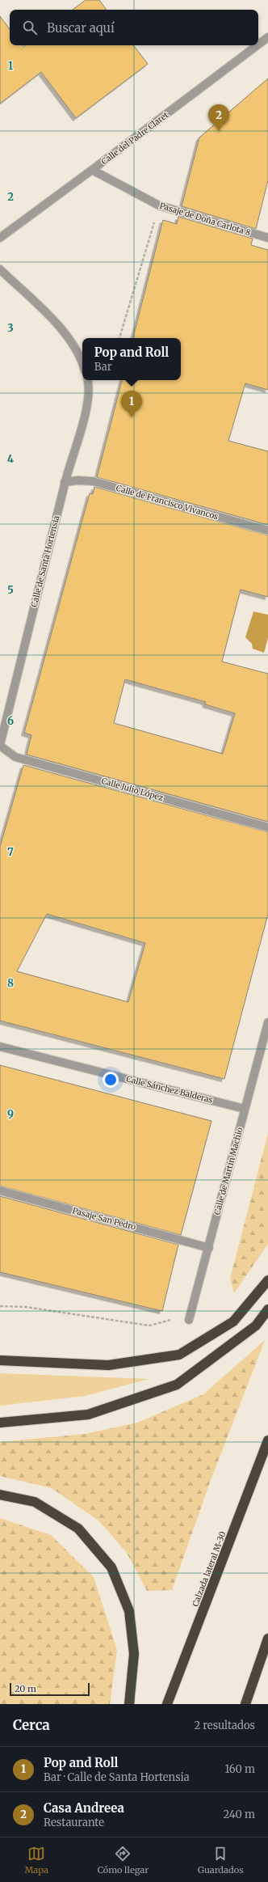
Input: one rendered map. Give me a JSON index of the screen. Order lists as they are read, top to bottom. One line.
{"streets":{"highway":["Calzada lateral M-30"],"street":["Calle del Padre Claret","Pasaje de Doña Carlota 8","Calle de Francisco Vivancos","Calle de Santa Hortensia","Calle Julio López","Calle Sánchez Balderas","Calle de Martín Machio","Pasaje San Pedro"]},"crossings":[["Calle del Padre Claret","Pasaje de Doña Carlota 8"],["Calle de Francisco Vivancos","Calle de Santa Hortensia"],["Calle de Santa Hortensia","Calle Julio López"],["Calle Sánchez Balderas","Calle de Martín Machio"],["Calle de Martín Machio","Pasaje San Pedro"]],"scale_bar":"20 m","page":{"search":"Buscar aquí","pins":["2","1"],"popup":["Pop and Roll","Bar"],"scale":"20 m","heading":["Cerca","2 resultados"],"list":[{"mark":"1","name":"Pop and Roll","note":"Bar · Calle de Santa Hortensia","value":"160 m"},{"mark":"2","name":"Casa Andreea","note":"Restaurante","value":"240 m"}],"nav":["Mapa","Cómo llegar","Guardados"]},"grid":{"rows":["1","2","3","4","5","6","7","8","9"]}}
